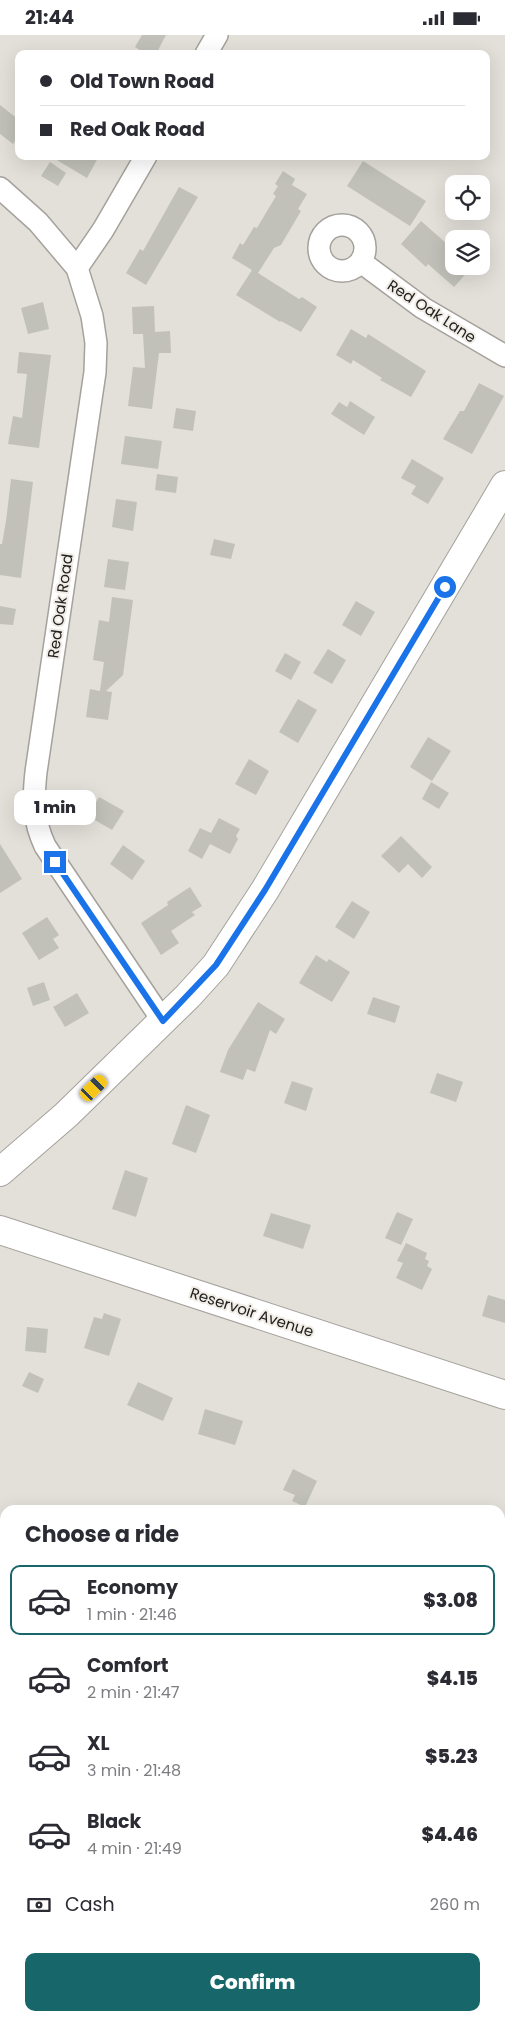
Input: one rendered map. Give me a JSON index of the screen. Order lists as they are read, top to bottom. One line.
{"streets":{"main road":["Reservoir Avenue"],"street":["Red Oak Lane","Red Oak Road"]},"page":{"status":"21:44","banner":["Old Town Road","Red Oak Road"],"bubble":"1 min","heading":"Choose a ride","list":[{"name":"Economy","note":"1 min · 21:46","value":"$3.08"},{"name":"Comfort","note":"2 min · 21:47","value":"$4.15"},{"name":"XL","note":"3 min · 21:48","value":"$5.23"},{"name":"Black","note":"4 min · 21:49","value":"$4.46"}],"pay":["Cash","260 m"],"buttons":"Confirm"}}
